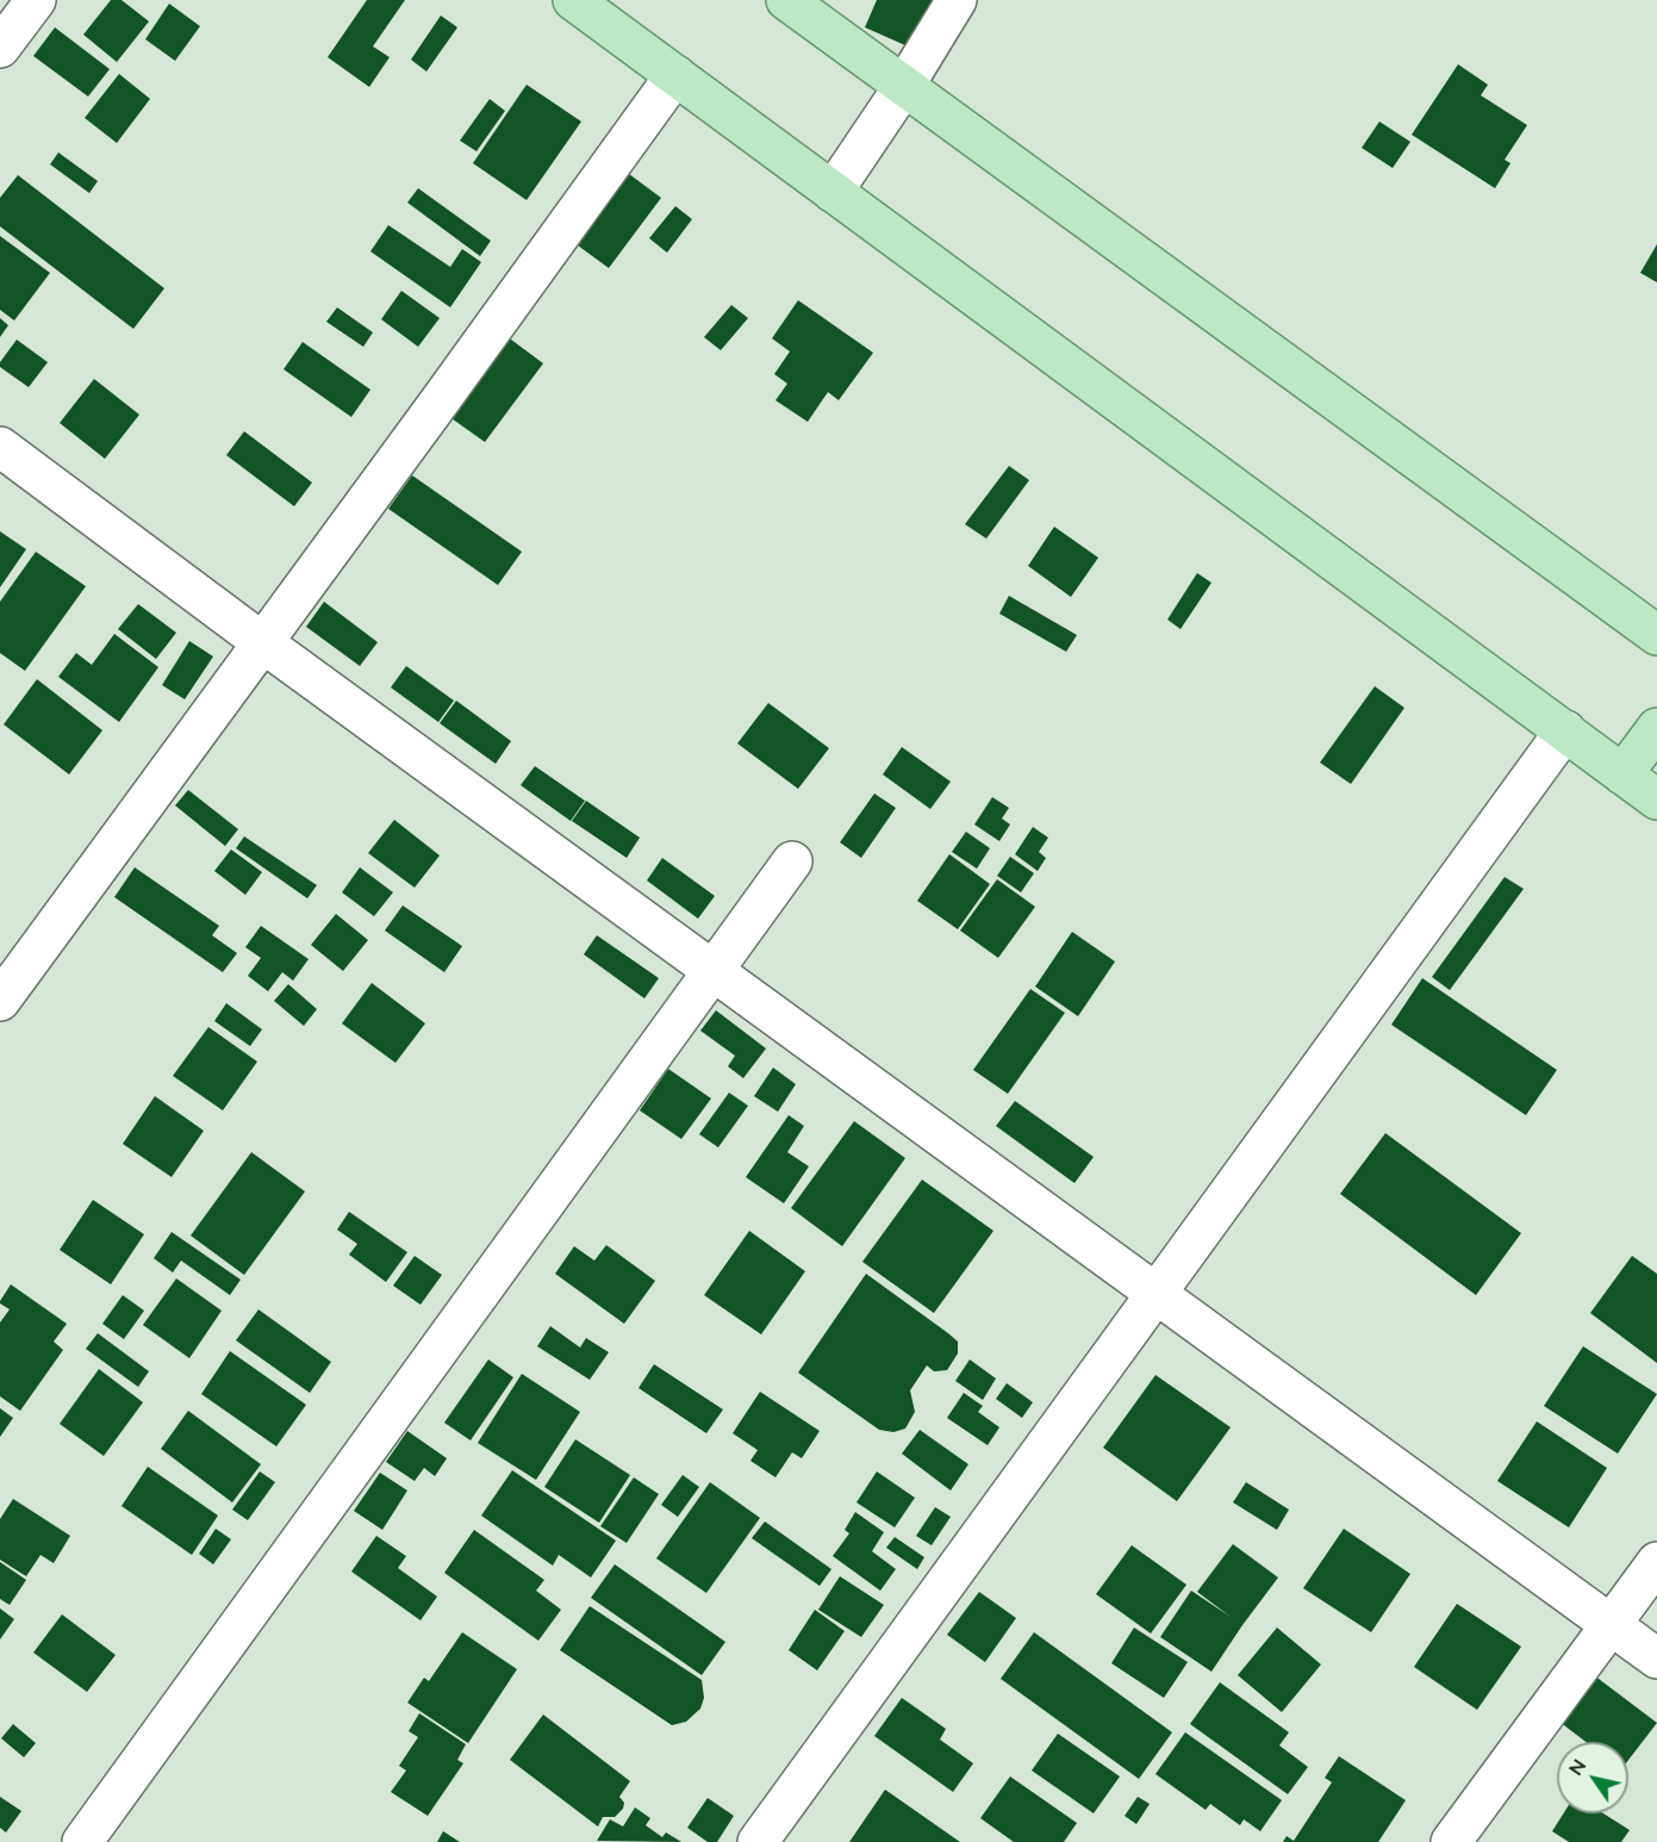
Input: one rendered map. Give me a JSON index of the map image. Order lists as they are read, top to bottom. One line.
{"north":"top left"}
